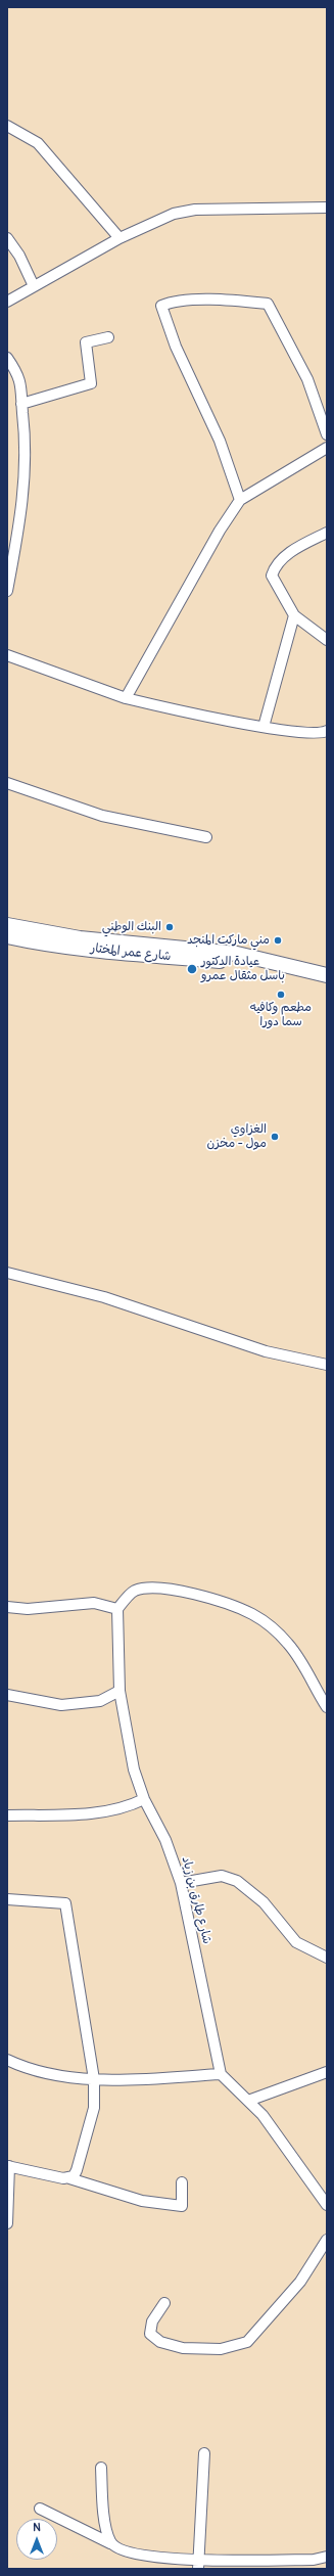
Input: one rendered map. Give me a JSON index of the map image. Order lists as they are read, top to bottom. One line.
{"streets":{"main road":["شارع عمر المختار"],"street":["شارع طارق بن زياد"]},"places":["البنك الوطني","مني ماركت المنجد","عيادة الدكتور باسل مثقال عمرو","مطعم وكافيه سما دورا","الغزاوي مول - مخزن"],"north":"top"}
